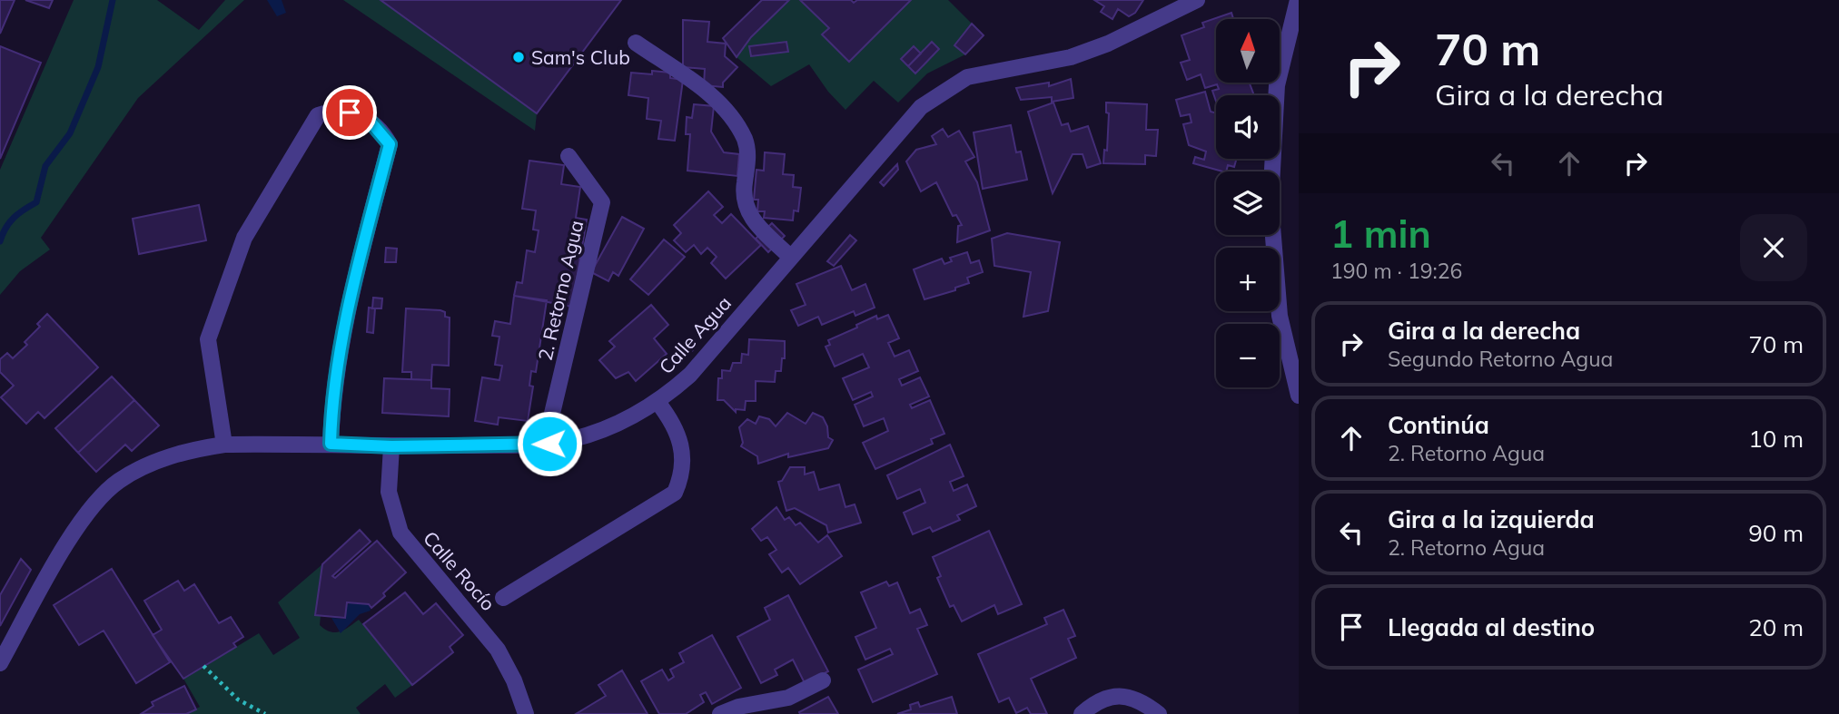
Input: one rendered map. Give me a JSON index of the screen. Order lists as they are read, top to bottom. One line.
{"streets":{"street":["2. Retorno Agua","Calle Agua","Calle Rocío"]},"crossings":[["2. Retorno Agua","Calle Agua"],["Calle Agua","Calle Rocío"]],"places":["Sam's Club"],"north":"top","page":{"turn":["70 m","Gira a la derecha"],"map_buttons":["+","−"],"heading":["1 min","190 m · 19:26"],"list":[{"name":"Gira a la derecha","note":"Segundo Retorno Agua","value":"70 m"},{"name":"Continúa","note":"2. Retorno Agua","value":"10 m"},{"name":"Gira a la izquierda","note":"2. Retorno Agua","value":"90 m"},{"name":"Llegada al destino","value":"20 m"}]}}
